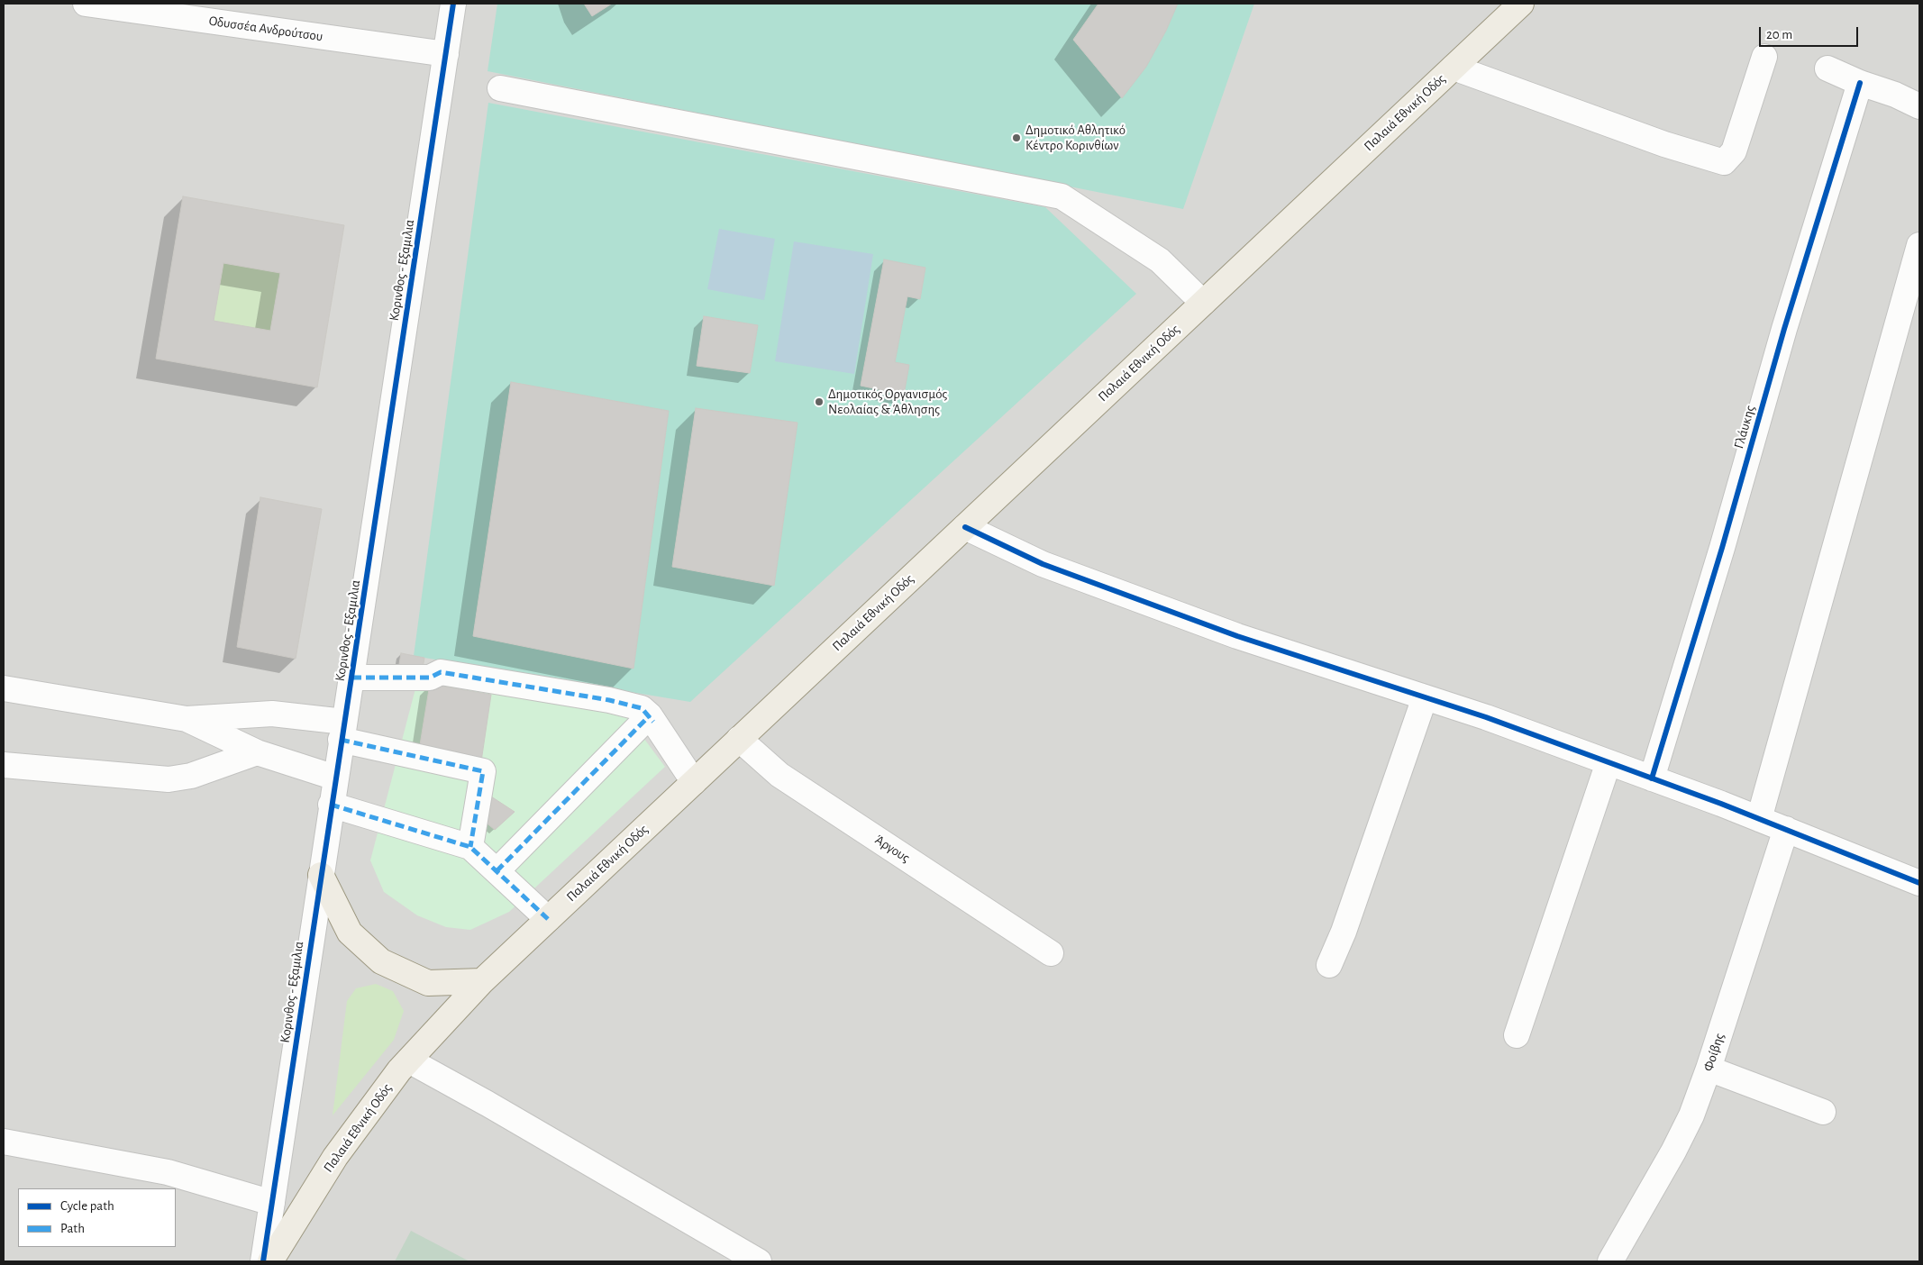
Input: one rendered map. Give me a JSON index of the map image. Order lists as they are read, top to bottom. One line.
{"streets":{"main road":["Παλαιά Εθνική Οδός"],"street":["Οδυσσέα Ανδρούτσου","Κορινθος - Εξαμιλια","Γλάυκης","Άργους","Φοίβης"]},"crossings":[["Οδυσσέα Ανδρούτσου","Κορινθος - Εξαμιλια"],["Παλαιά Εθνική Οδός","Άργους"]],"places":["Δημοτικό Αθλητικό Κέντρο Κορινθίων","Δημοτικός Οργανισμός Νεολαίας & Άθλησης"],"legend":["Cycle path","Path"],"scale_bar":"20 m"}
